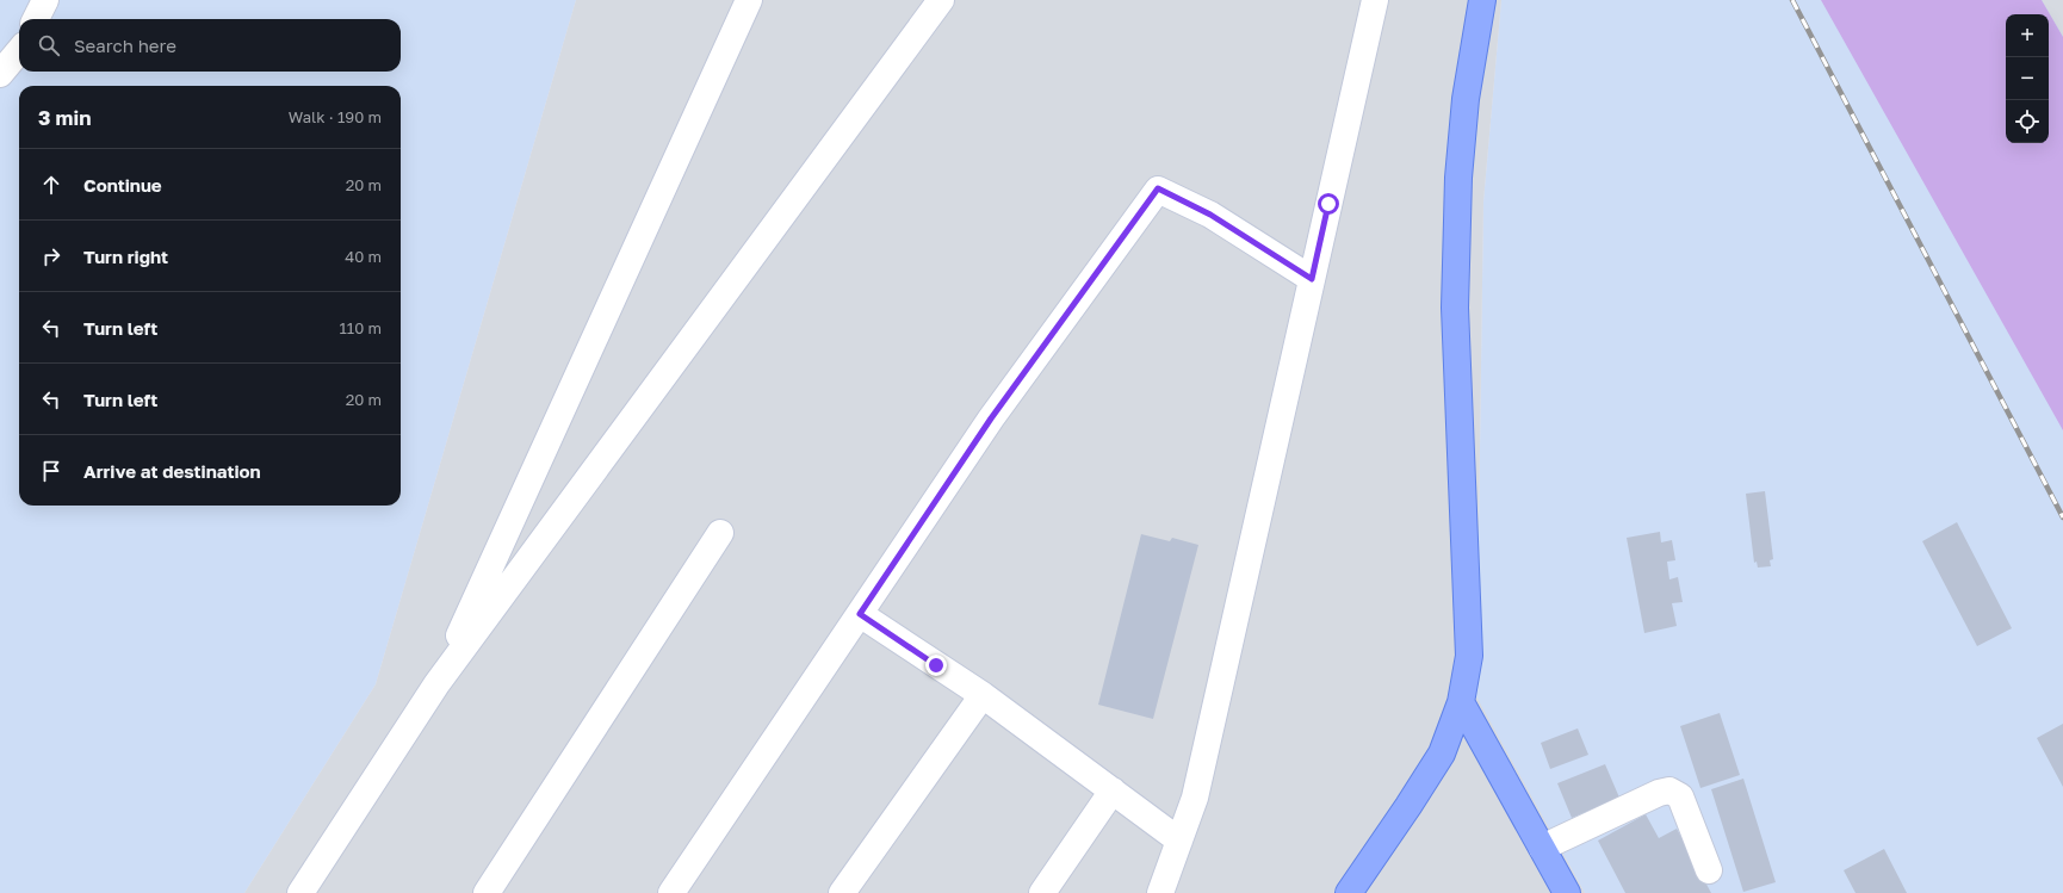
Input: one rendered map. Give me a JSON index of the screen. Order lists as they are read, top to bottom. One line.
{"page":{"map_buttons":["+","−"],"search":"Search here","heading":["3 min","Walk · 190 m"],"list":[["Continue","20 m"],["Turn right","40 m"],["Turn left","110 m"],["Turn left","20 m"],"Arrive at destination"]}}
